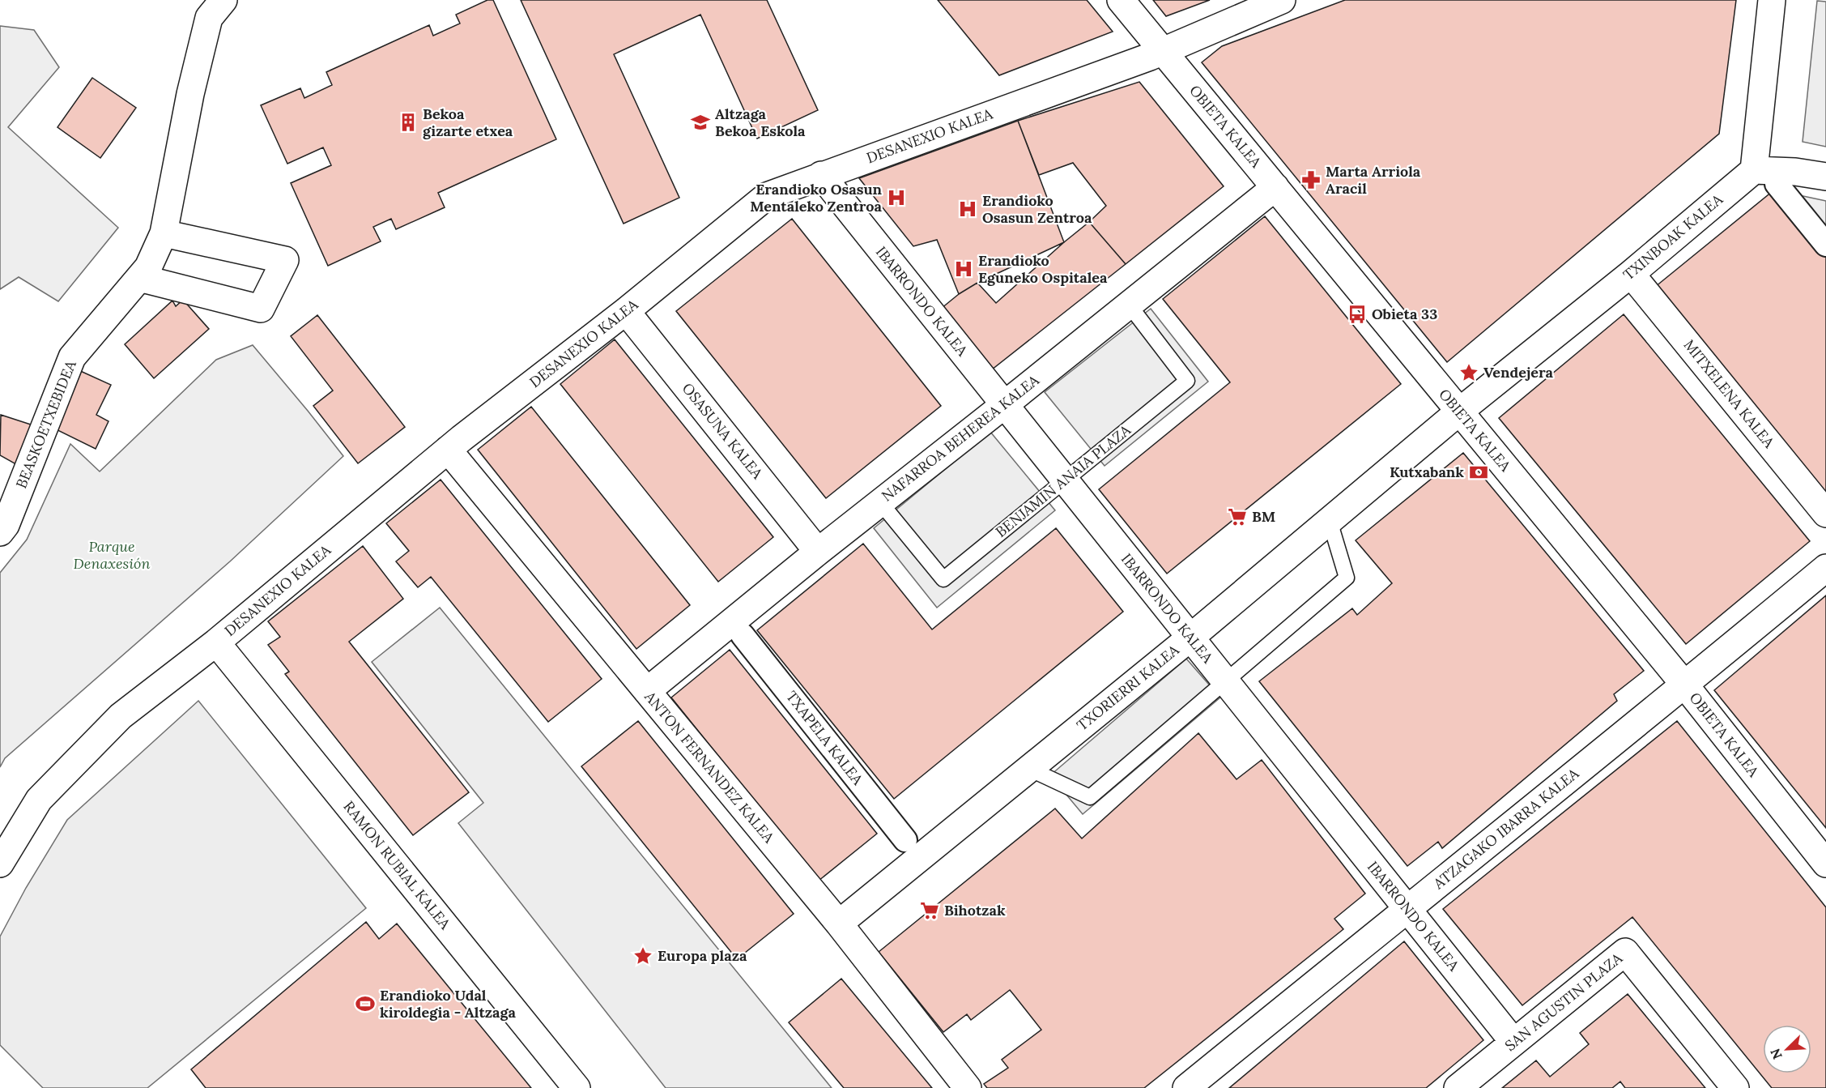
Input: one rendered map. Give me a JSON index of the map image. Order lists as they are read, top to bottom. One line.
{"streets":{"street":["OBIETA KALEA","DESANEXIO KALEA","TXINBOAK KALEA","IBARRONDO KALEA","MITXELENA KALEA","BEASKOETXEBIDEA","OSASUNA KALEA","NAFARROA BEHEREA KALEA","TXORIERRI KALEA","TXAPELA KALEA","ANTON FERNANDEZ KALEA","ATZAGAKO IBARRA KALEA","RAMON RUBIAL KALEA","SAN AGUSTIN PLAZA"],"lane":["BENJAMIN ANAIA PLAZA"]},"crossings":[["OBIETA KALEA","DESANEXIO KALEA"],["OBIETA KALEA","TXINBOAK KALEA"],["OBIETA KALEA","NAFARROA BEHEREA KALEA"],["OBIETA KALEA","TXORIERRI KALEA"],["OBIETA KALEA","ATZAGAKO IBARRA KALEA"],["DESANEXIO KALEA","IBARRONDO KALEA"],["DESANEXIO KALEA","OSASUNA KALEA"],["DESANEXIO KALEA","ANTON FERNANDEZ KALEA"],["DESANEXIO KALEA","RAMON RUBIAL KALEA"],["TXINBOAK KALEA","MITXELENA KALEA"],["TXINBOAK KALEA","TXORIERRI KALEA"],["IBARRONDO KALEA","NAFARROA BEHEREA KALEA"],["IBARRONDO KALEA","BENJAMIN ANAIA PLAZA"],["IBARRONDO KALEA","TXORIERRI KALEA"],["IBARRONDO KALEA","ATZAGAKO IBARRA KALEA"],["IBARRONDO KALEA","SAN AGUSTIN PLAZA"],["OSASUNA KALEA","NAFARROA BEHEREA KALEA"],["NAFARROA BEHEREA KALEA","BENJAMIN ANAIA PLAZA"],["NAFARROA BEHEREA KALEA","ANTON FERNANDEZ KALEA"],["TXORIERRI KALEA","ANTON FERNANDEZ KALEA"]],"parks":["Parque Denaxesión"],"places":{"building":["Bekoa gizarte etxea"],"school or university":["Altzaga Bekoa Eskola"],"pharmacy":["Marta Arriola Aracil"],"hospital":["Erandioko Osasun Mentaleko Zentroa","Erandioko Osasun Zentroa","Erandioko Eguneko Ospitalea"],"bus stop":["Obieta 33"],"place":["Vendejera","Europa plaza"],"bank":["Kutxabank"],"supermarket":["BM","Bihotzak"],"sports":["Erandioko Udal kiroldegia - Altzaga"]},"north":"bottom left"}
